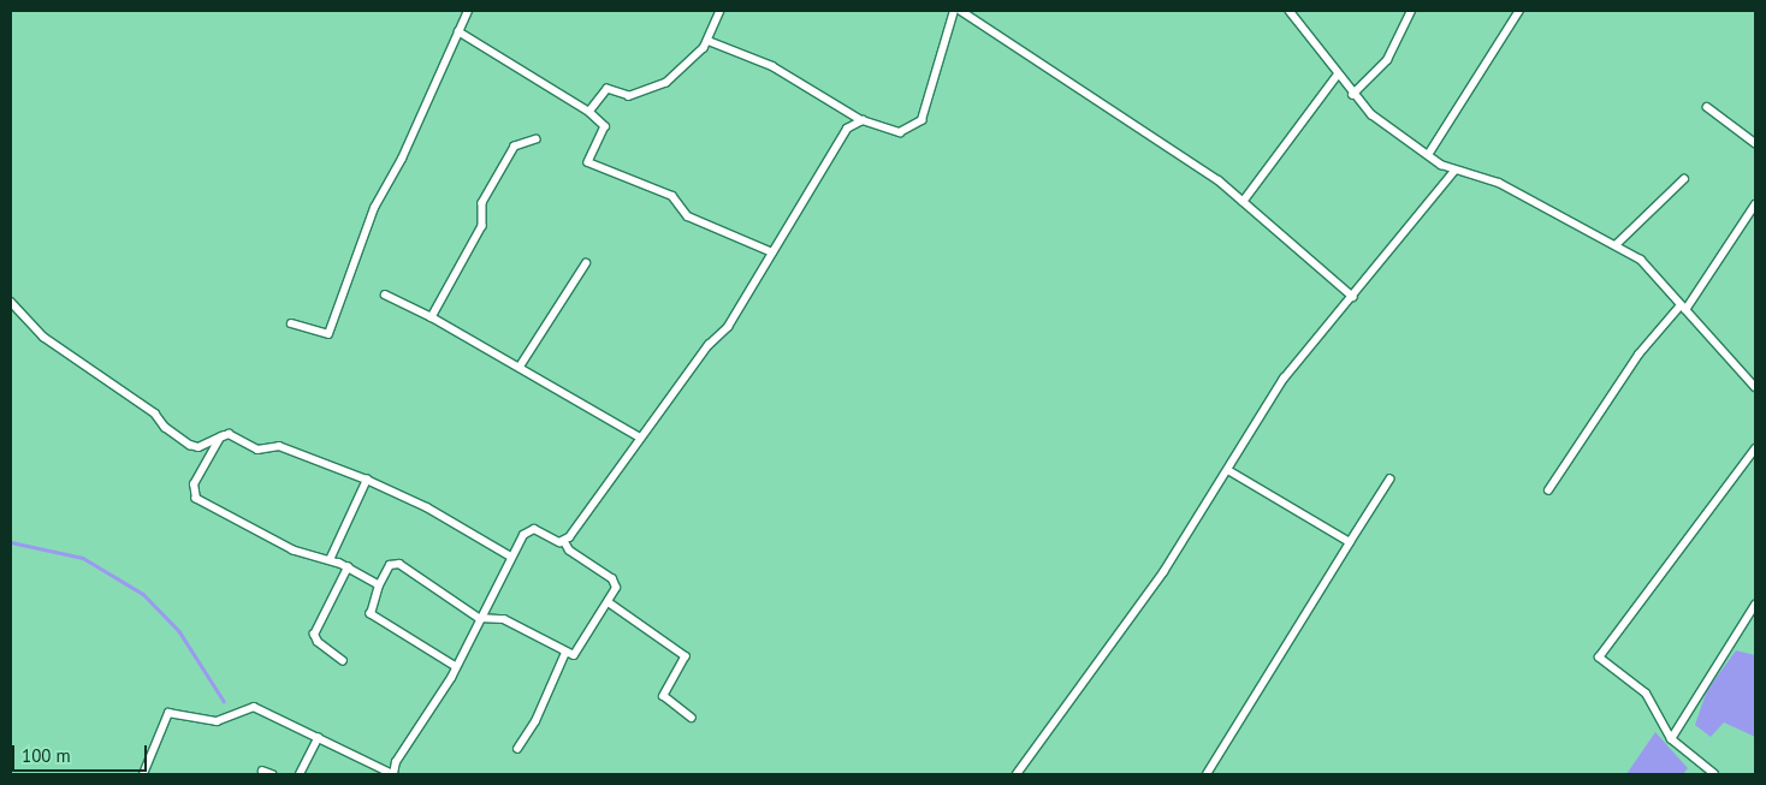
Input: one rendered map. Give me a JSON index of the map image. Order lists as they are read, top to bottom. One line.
{"scale_bar":"100 m"}
